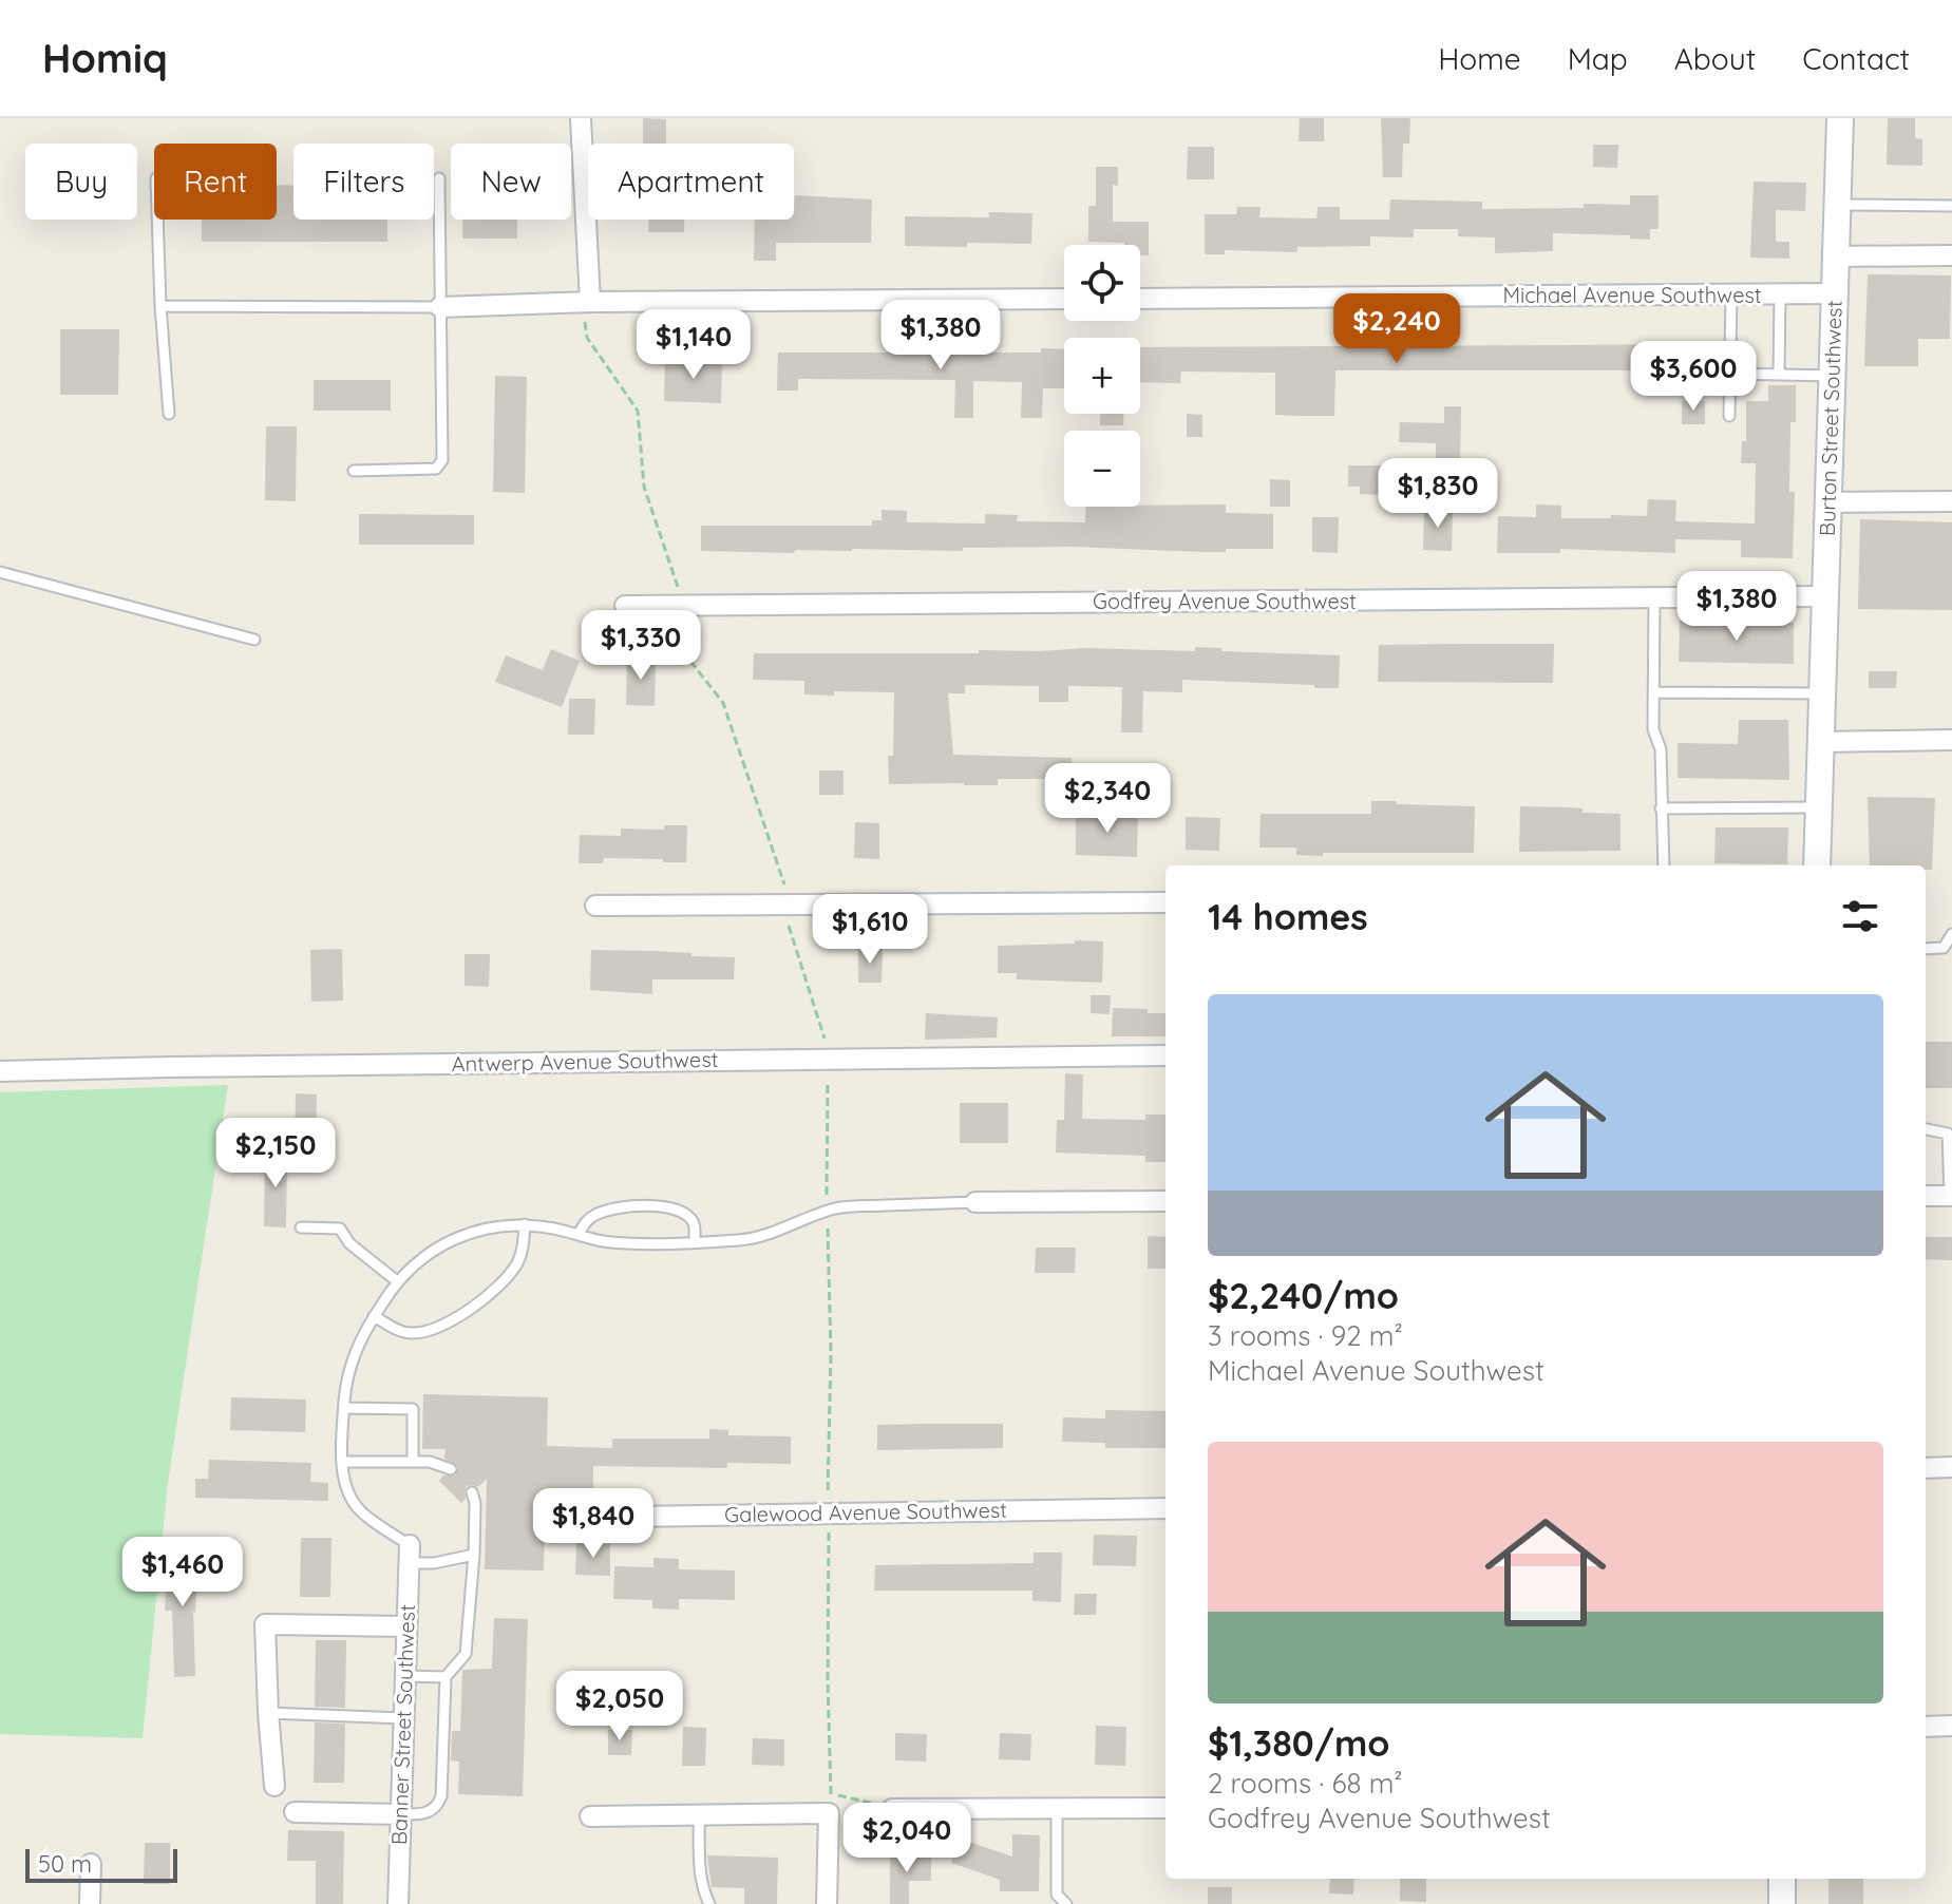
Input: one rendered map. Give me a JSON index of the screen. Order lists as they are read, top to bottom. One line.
{"streets":{"main road":["Burton Street Southwest"],"street":["Michael Avenue Southwest","Godfrey Avenue Southwest","Antwerp Avenue Southwest","Galewood Avenue Southwest","Banner Street Southwest"]},"crossings":[["Michael Avenue Southwest","Burton Street Southwest"],["Burton Street Southwest","Godfrey Avenue Southwest"]],"scale_bar":"50 m","page":{"header":"Homiq","nav":["Home","Map","About","Contact"],"chip":["Buy","Rent","Filters","New","Apartment"],"map_buttons":["+","−"],"price":["$2,240","$1,380","$1,140","$3,600","$1,830","$1,380","$1,330","$2,340","$1,610","$2,150","$1,840","$1,460","$2,050","$2,040"],"heading":"14 homes","list":[{"name":"$2,240/mo","note":"3 rooms · 92 m² · Michael Avenue Southwest"},{"name":"$1,380/mo","note":"2 rooms · 68 m² · Godfrey Avenue Southwest"}],"scale":"50 m"}}
